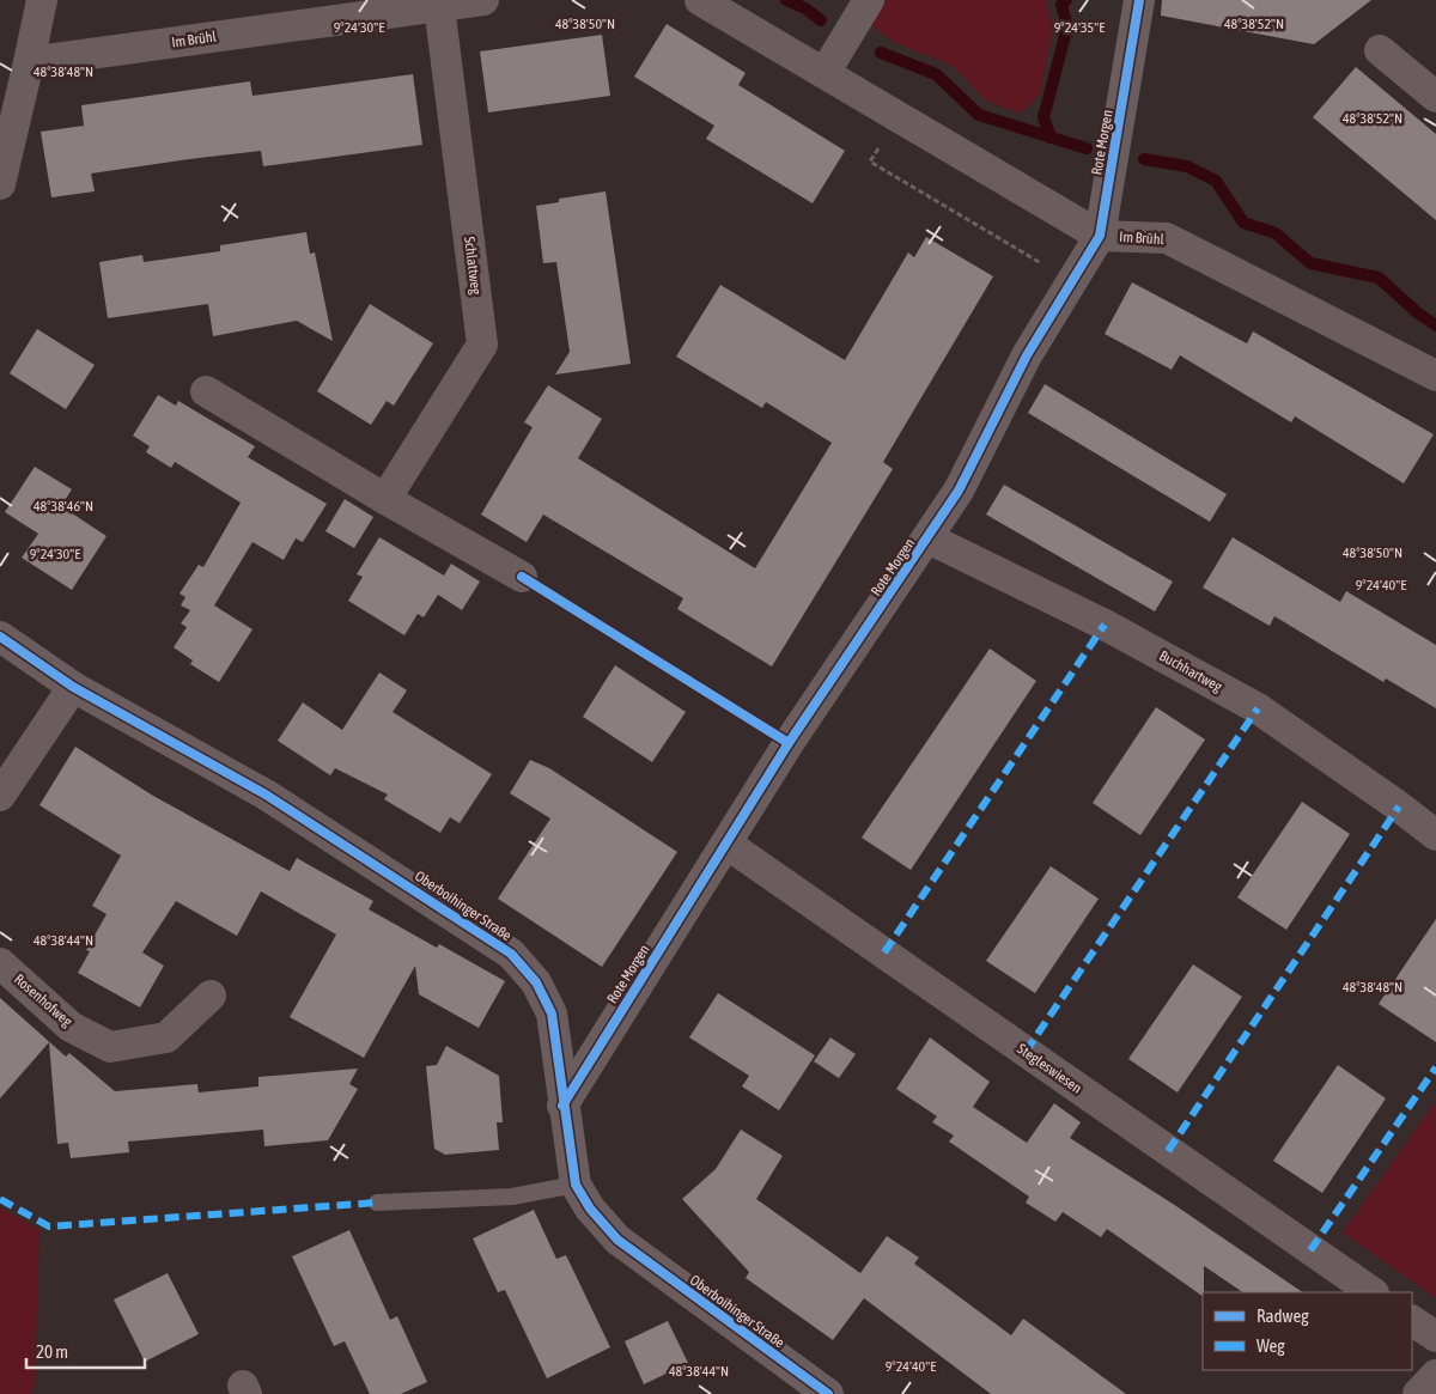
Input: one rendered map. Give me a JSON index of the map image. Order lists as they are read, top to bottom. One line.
{"streets":{"street":["Im Brühl","Rote Morgen","Schlattweg","Buchhartweg","Oberboihinger Straße","Rosenhofweg","Stegleswiesen"]},"crossings":[["Im Brühl","Rote Morgen"],["Im Brühl","Schlattweg"],["Rote Morgen","Buchhartweg"],["Rote Morgen","Oberboihinger Straße"],["Rote Morgen","Stegleswiesen"]],"legend":["Radweg","Weg"],"scale_bar":"20 m","coordinates":["48°38'50\"N","48°38'52\"N","9°24'30\"E","9°24'35\"E","48°38'48\"N","48°38'46\"N","9°24'40\"E","48°38'44\"N"]}
